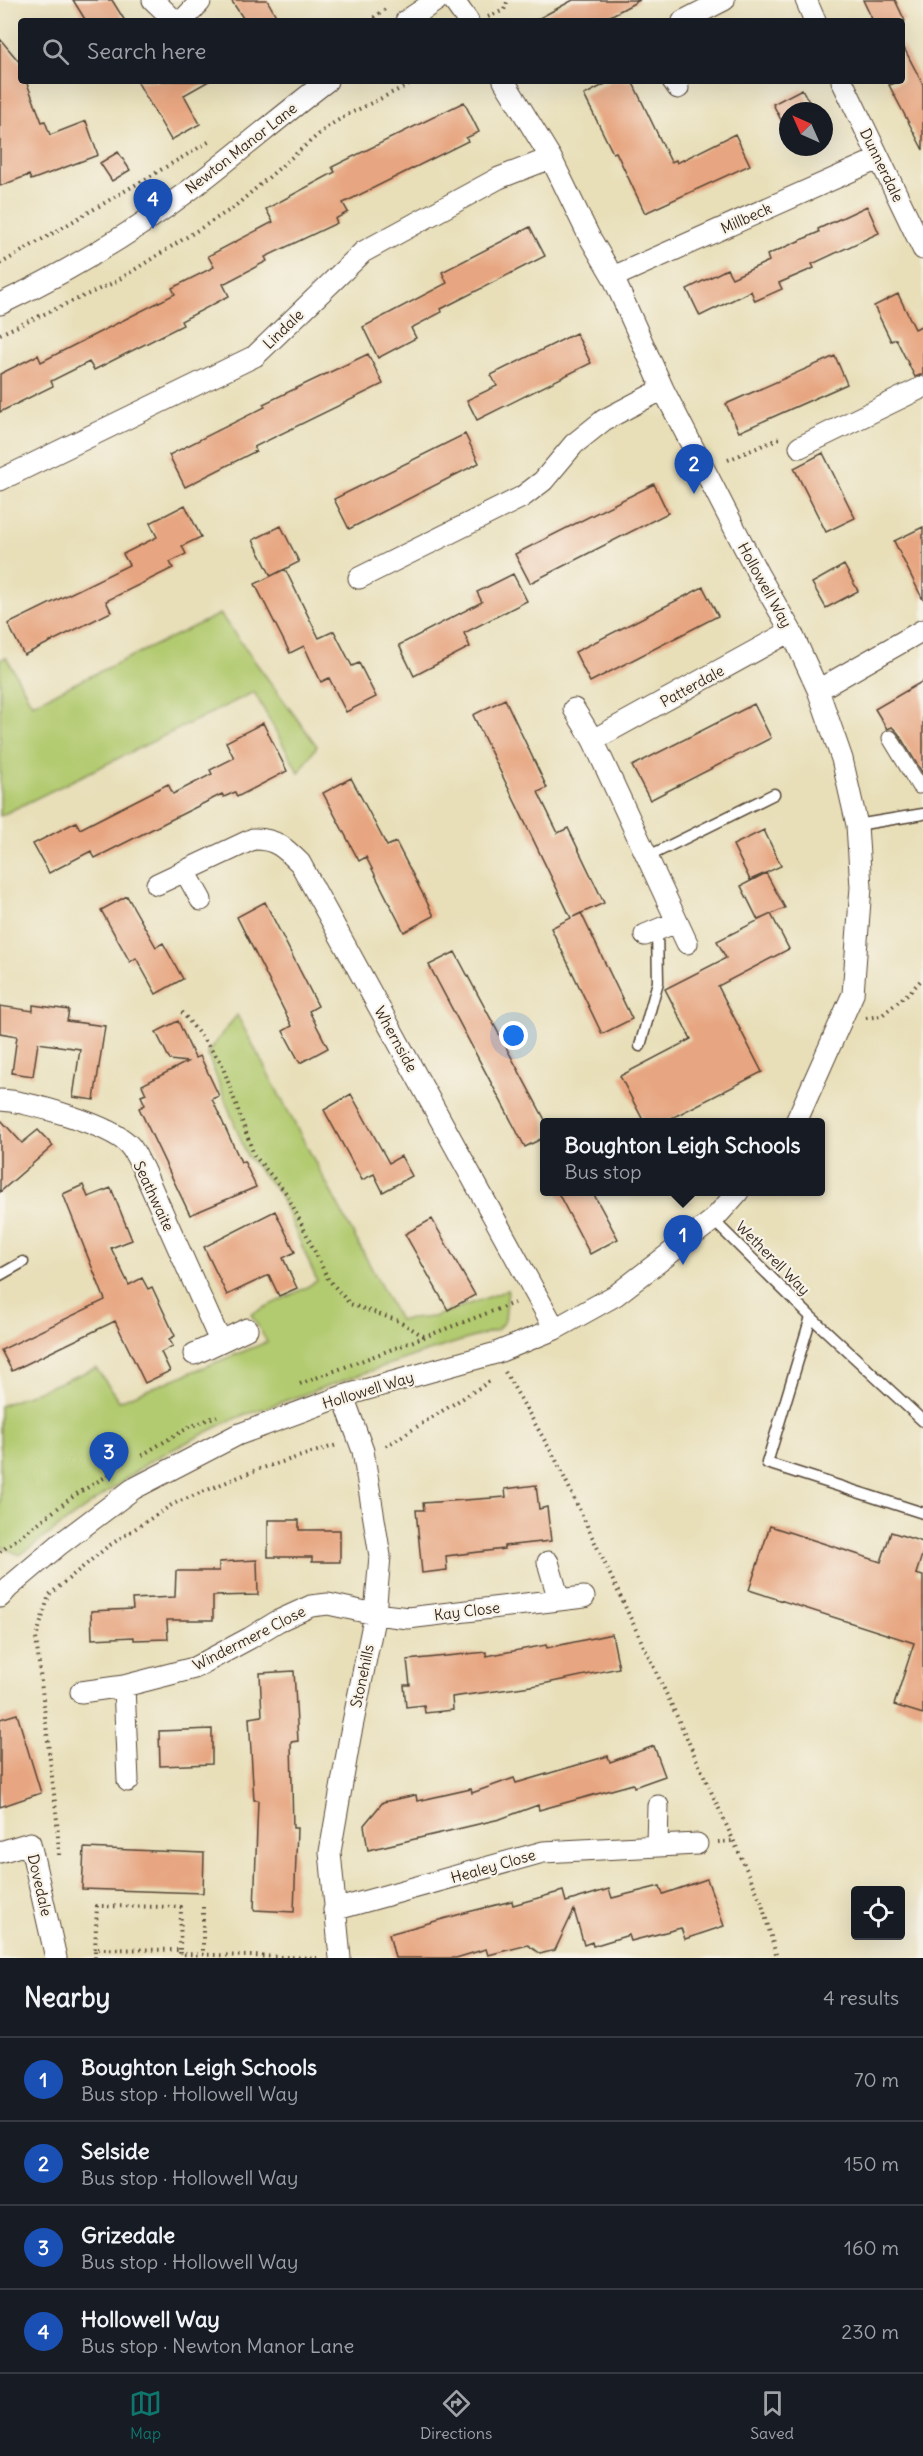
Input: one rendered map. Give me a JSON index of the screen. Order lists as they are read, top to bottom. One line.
{"streets":{"street":["Newton Manor Lane","Dunnerdale","Millbeck","Lindale","Hollowell Way","Patterdale","Whernside","Seathwaite","Kay Close","Windermere Close","Stonehills","Healey Close","Dovedale"],"lane":["Wetherell Way"]},"crossings":[["Dunnerdale","Millbeck"],["Millbeck","Hollowell Way"],["Lindale","Hollowell Way"],["Hollowell Way","Patterdale"],["Hollowell Way","Whernside"],["Hollowell Way","Wetherell Way"],["Hollowell Way","Stonehills"],["Kay Close","Windermere Close"],["Kay Close","Stonehills"],["Windermere Close","Stonehills"],["Stonehills","Healey Close"]],"north":"top left","page":{"search":"Search here","pins":["4","2","1","3"],"popup":["Boughton Leigh Schools","Bus stop"],"heading":["Nearby","4 results"],"list":[{"mark":"1","name":"Boughton Leigh Schools","note":"Bus stop · Hollowell Way","value":"70 m"},{"mark":"2","name":"Selside","note":"Bus stop · Hollowell Way","value":"150 m"},{"mark":"3","name":"Grizedale","note":"Bus stop · Hollowell Way","value":"160 m"},{"mark":"4","name":"Hollowell Way","note":"Bus stop · Newton Manor Lane","value":"230 m"}],"nav":["Map","Directions","Saved"]}}
